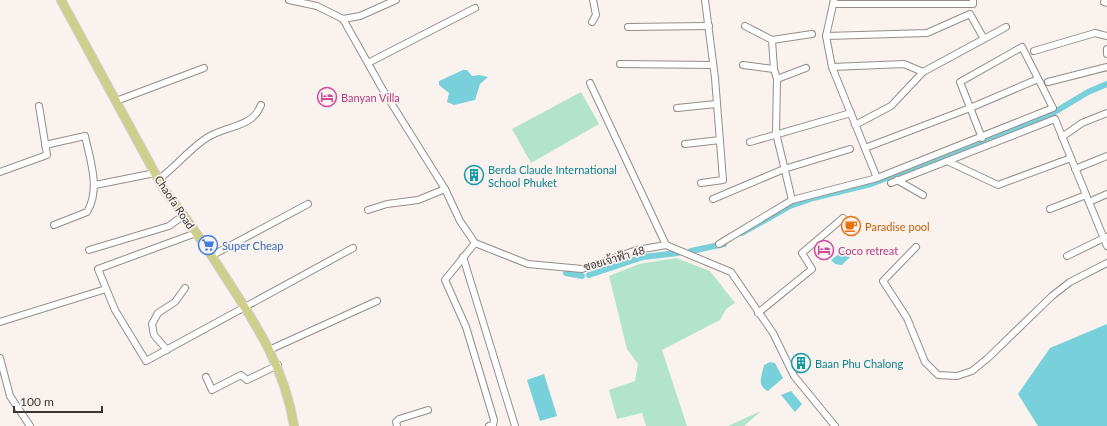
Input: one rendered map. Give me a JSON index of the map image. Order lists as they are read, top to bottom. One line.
{"streets":{"main road":["Chaofa Road"],"street":["ซอยเจ้าฟ้า 48"]},"places":{"hotel":["Banyan Villa","Coco retreat"],"building":["Berda Claude International School Phuket","Baan Phu Chalong"],"cafe":["Paradise pool"],"supermarket":["Super Cheap"]},"scale_bar":"100 m"}
